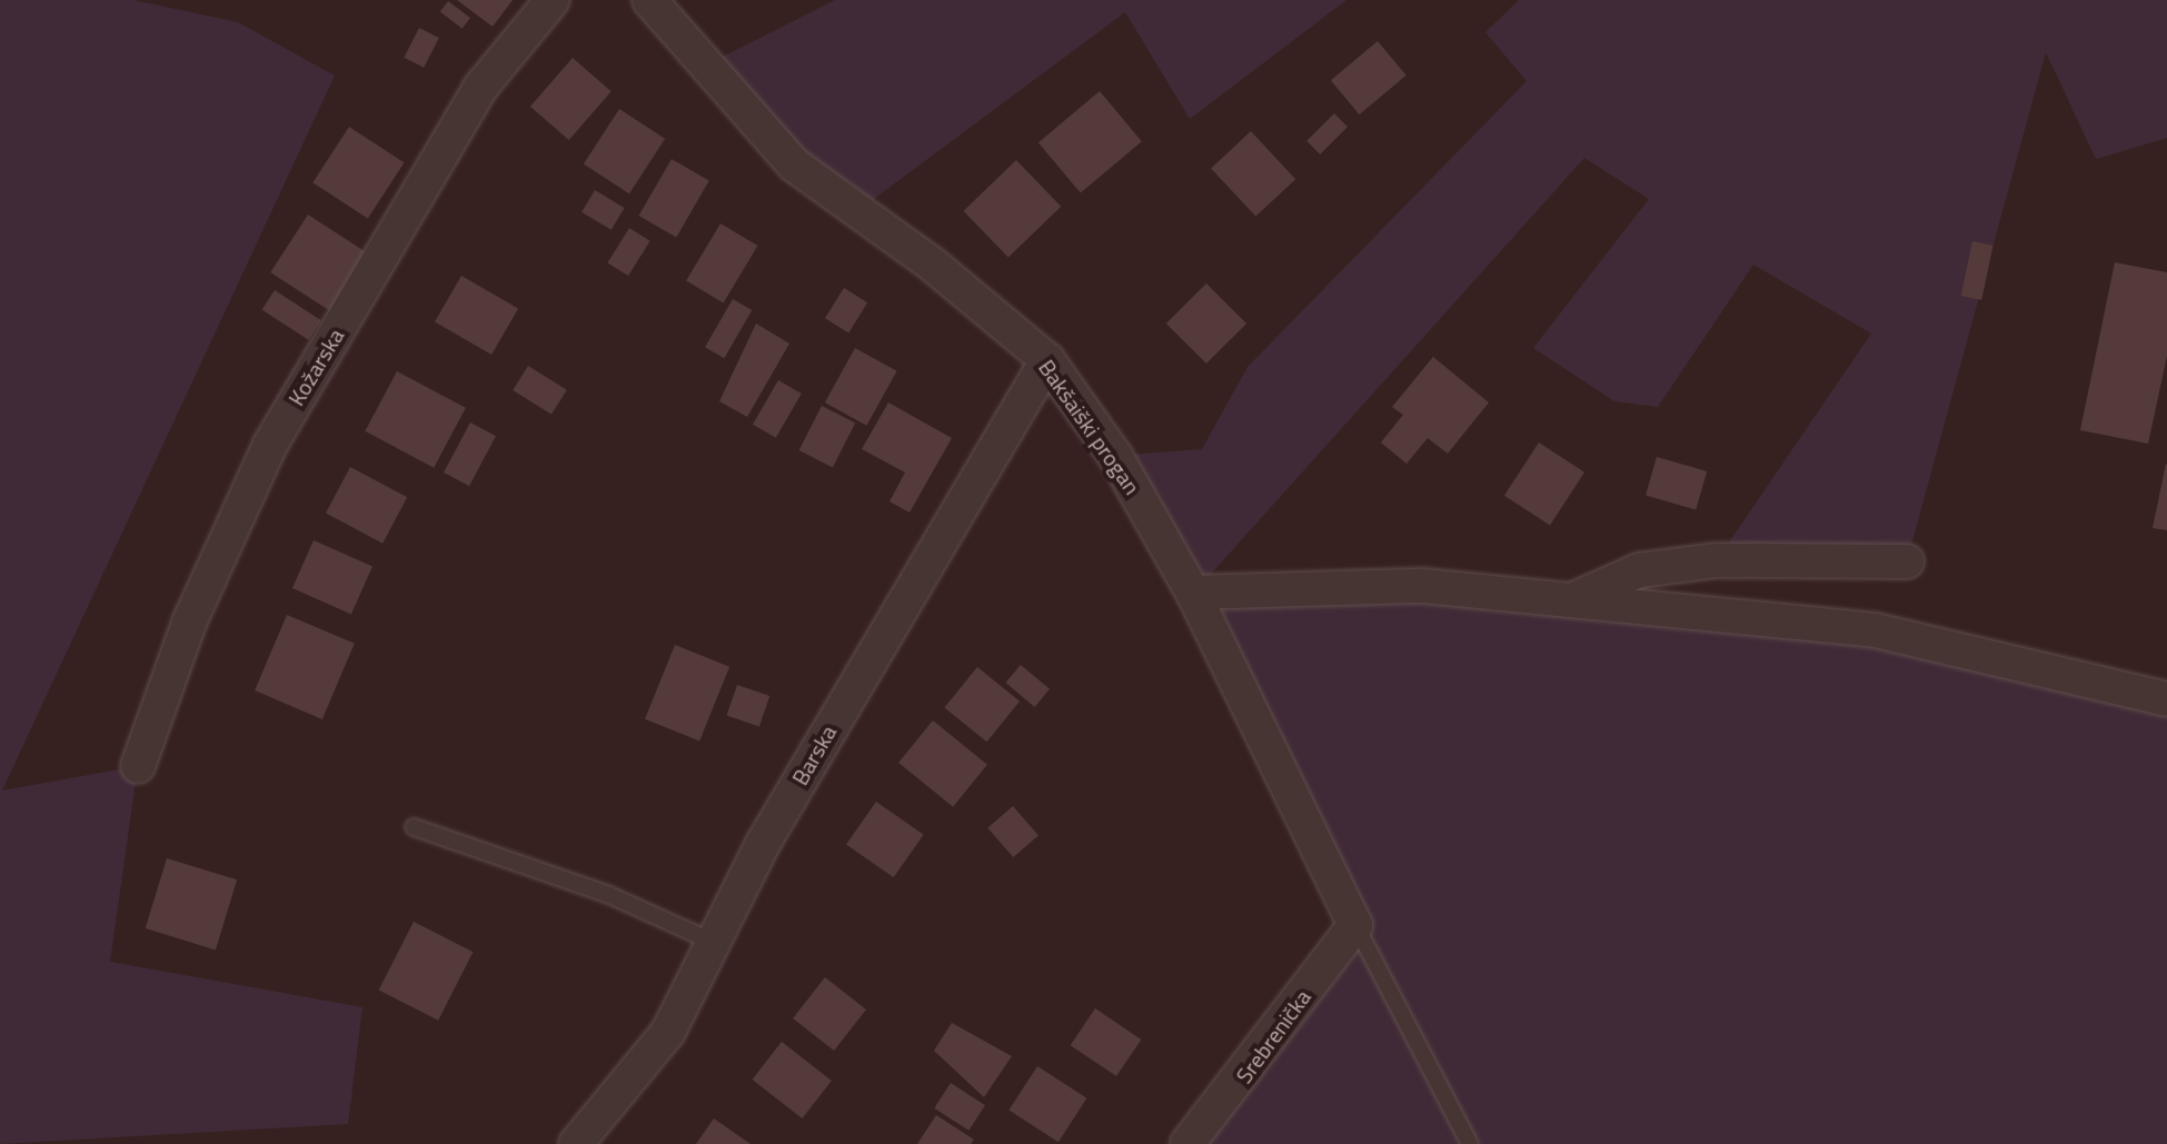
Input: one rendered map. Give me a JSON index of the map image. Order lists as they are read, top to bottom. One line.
{"streets":{"street":["Kožarska","Bakšaiški progan","Barska","Srebrenička"]},"crossings":[["Bakšaiški progan","Barska"],["Bakšaiški progan","Srebrenička"]]}
